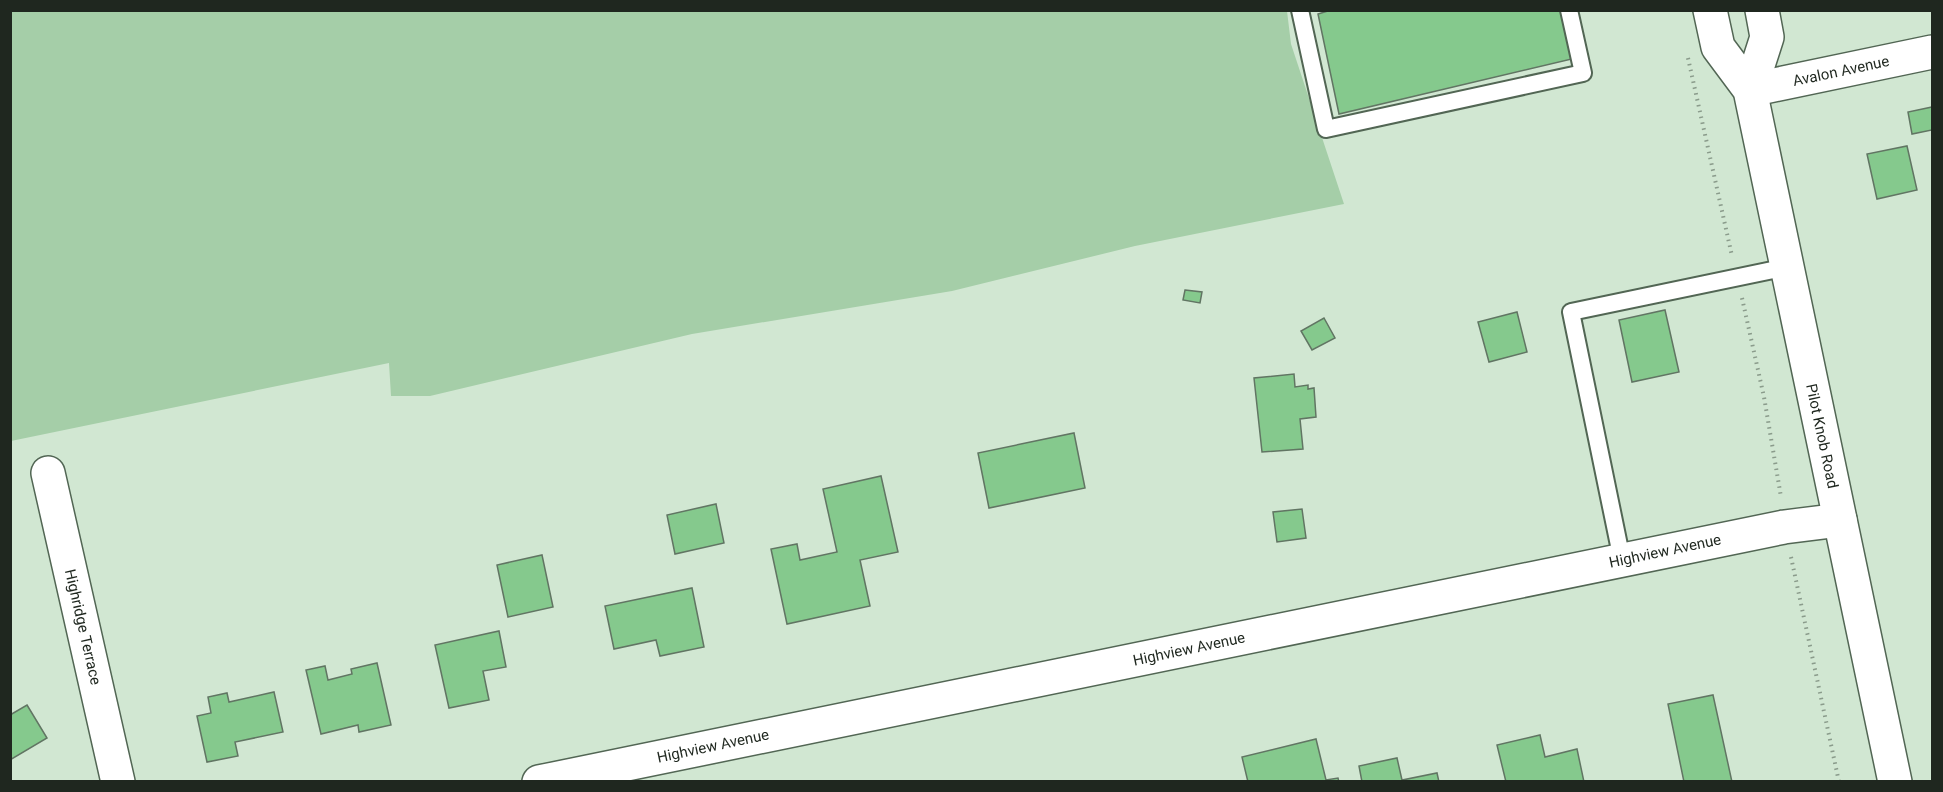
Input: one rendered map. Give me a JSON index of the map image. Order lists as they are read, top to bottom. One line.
{"streets":{"street":["Avalon Avenue","Pilot Knob Road","Highview Avenue","Highridge Terrace"]},"crossings":[["Avalon Avenue","Pilot Knob Road"],["Pilot Knob Road","Highview Avenue"]]}
